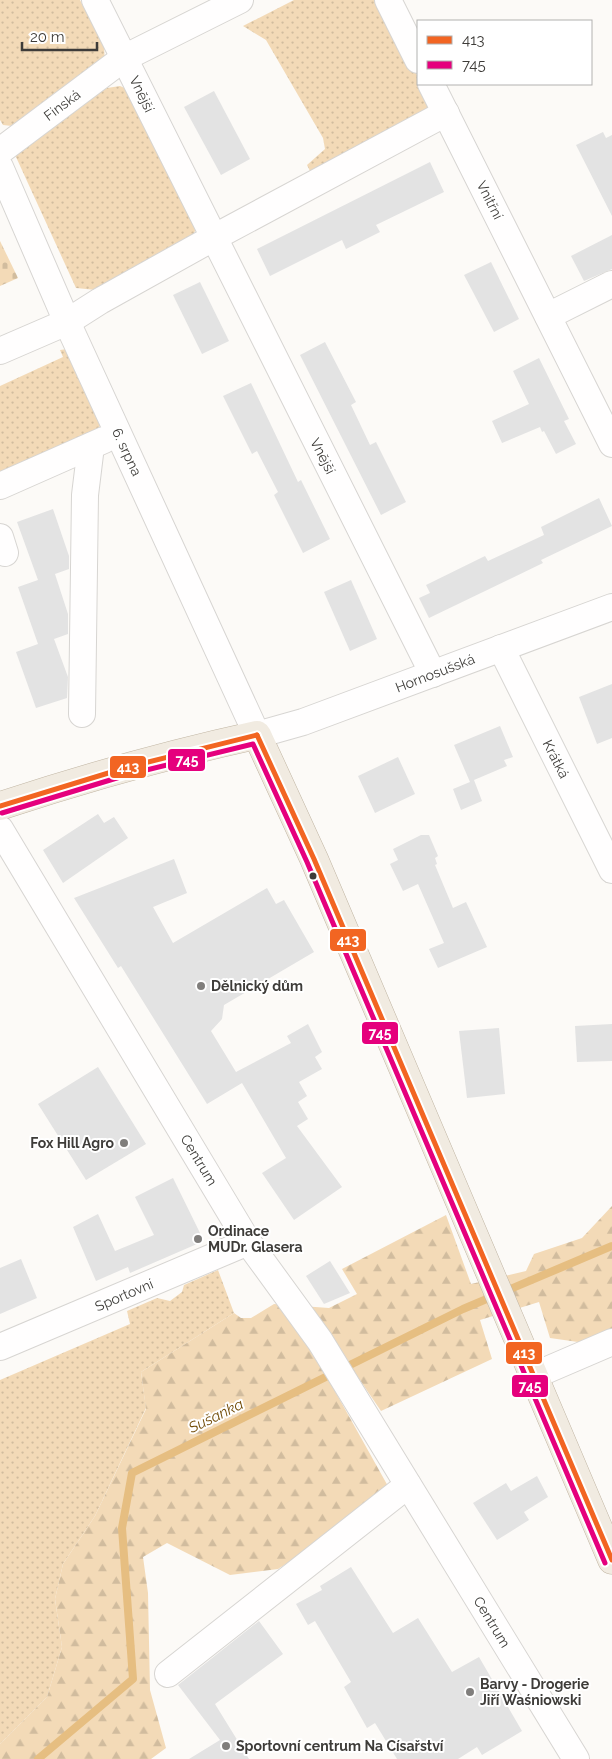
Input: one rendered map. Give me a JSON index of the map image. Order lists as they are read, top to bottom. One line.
{"streets":{"street":["Vnější","Finská","Vnitřní","6. srpna","Hornosušská","Krátká","Centrum","Sportovní"]},"crossings":[["Vnější","Finská"],["Vnější","Hornosušská"],["6. srpna","Hornosušská"],["Hornosušská","Krátká"],["Centrum","Sportovní"]],"water":["Sušanka"],"places":["Dělnický dům","Fox Hill Agro","Ordinace MUDr. Glasera","Barvy - Drogerie Jiří Waśniowski","Sportovní centrum Na Císařství"],"lines":["transit line 413","transit line 745"],"legend":["413","745"],"scale_bar":"20 m"}
